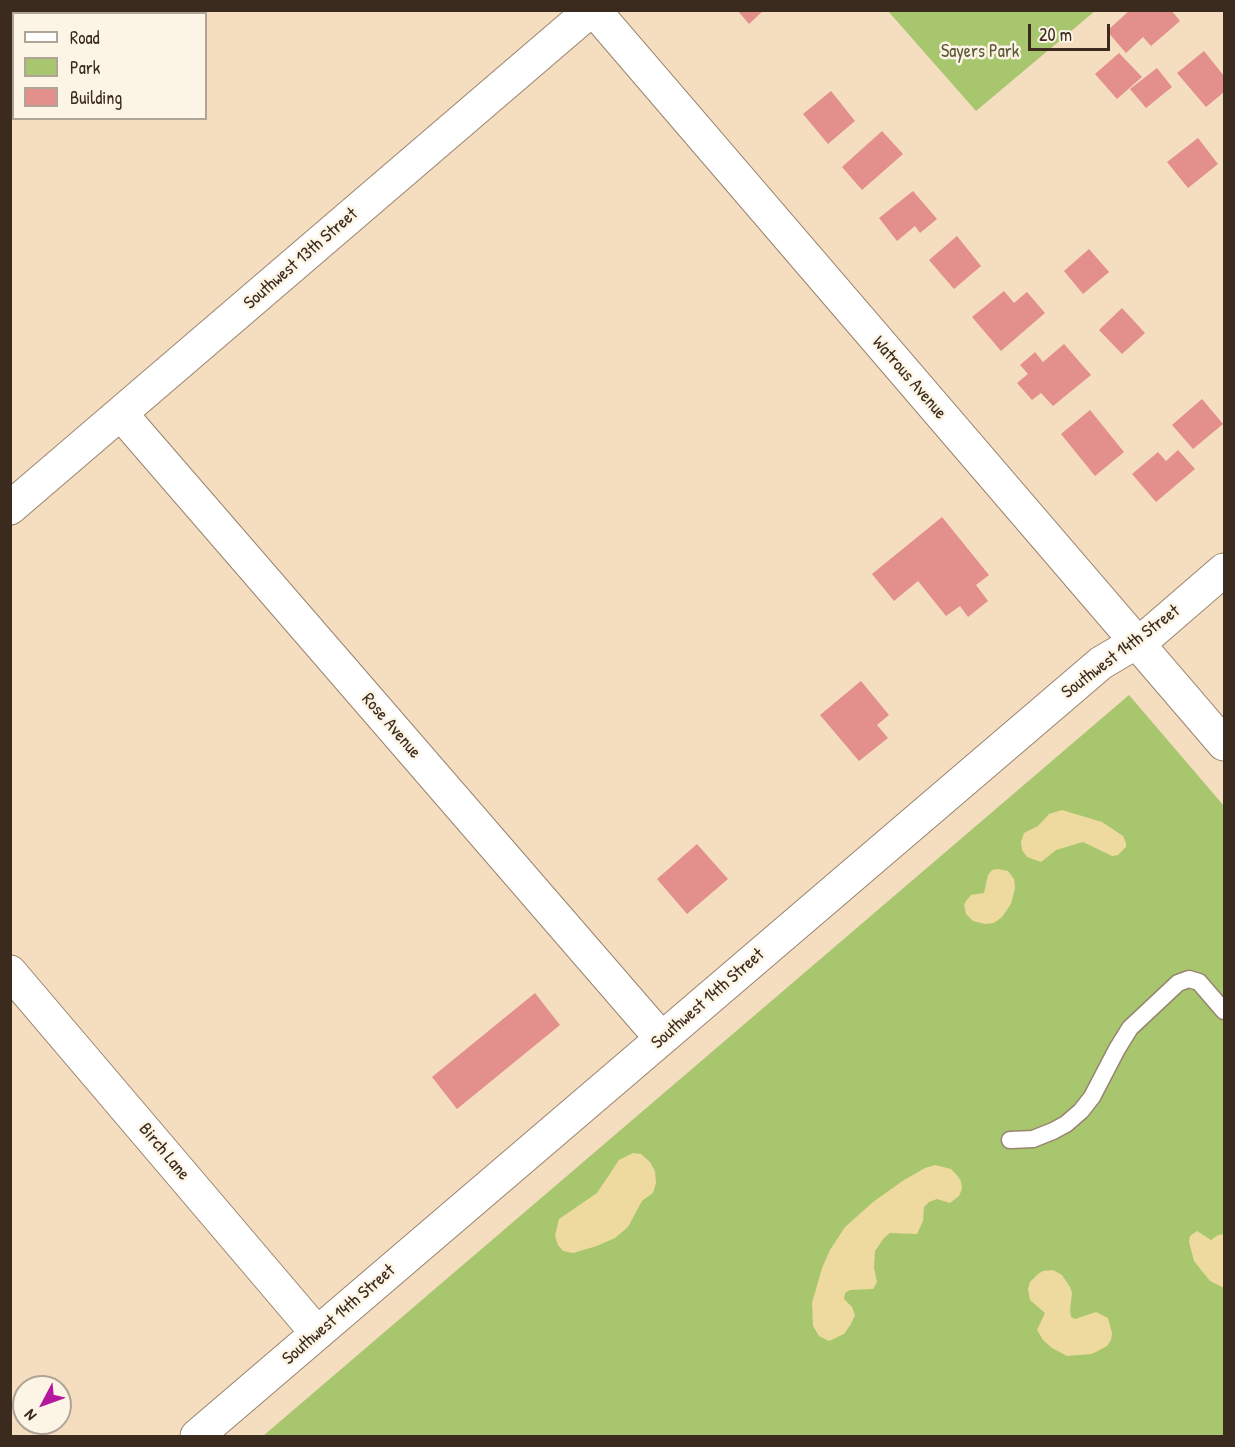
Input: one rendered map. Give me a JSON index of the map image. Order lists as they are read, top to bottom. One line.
{"streets":{"street":["Southwest 13th Street","Watrous Avenue","Southwest 14th Street","Rose Avenue","Birch Lane"]},"crossings":[["Southwest 13th Street","Watrous Avenue"],["Southwest 13th Street","Rose Avenue"],["Watrous Avenue","Southwest 14th Street"],["Southwest 14th Street","Rose Avenue"],["Southwest 14th Street","Birch Lane"]],"parks":["Sayers Park"],"legend":["Road","Park","Building"],"scale_bar":"20 m","north":"bottom left"}
